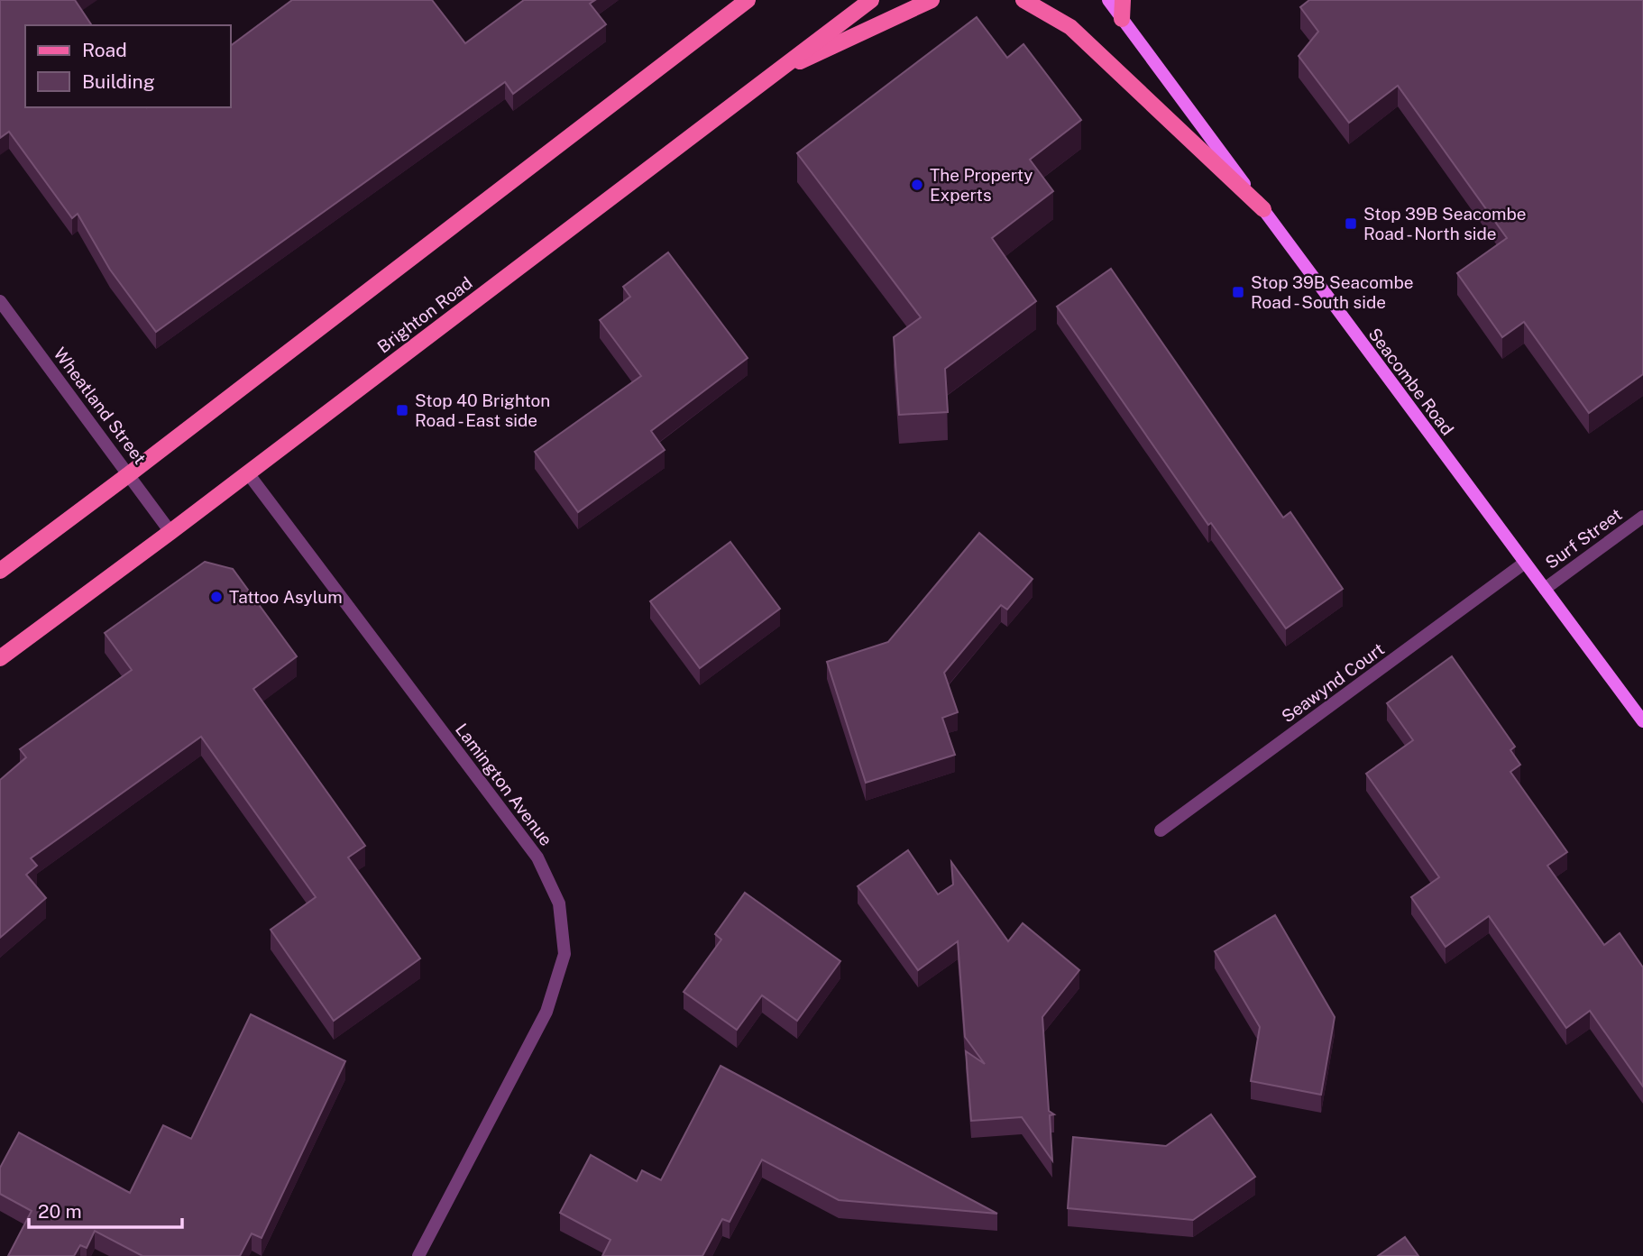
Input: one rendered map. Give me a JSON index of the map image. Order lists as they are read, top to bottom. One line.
{"streets":{"main road":["Brighton Road","Seacombe Road"],"street":["Wheatland Street","Surf Street","Seawynd Court","Lamington Avenue"]},"crossings":[["Brighton Road","Wheatland Street"],["Brighton Road","Lamington Avenue"],["Seacombe Road","Surf Street"],["Seacombe Road","Seawynd Court"]],"places":{"other":["The Property Experts","Tattoo Asylum"],"transit":["Stop 39B Seacombe Road - North side","Stop 39B Seacombe Road - South side","Stop 40 Brighton Road - East side"]},"legend":["Road","Building"],"scale_bar":"20 m"}
